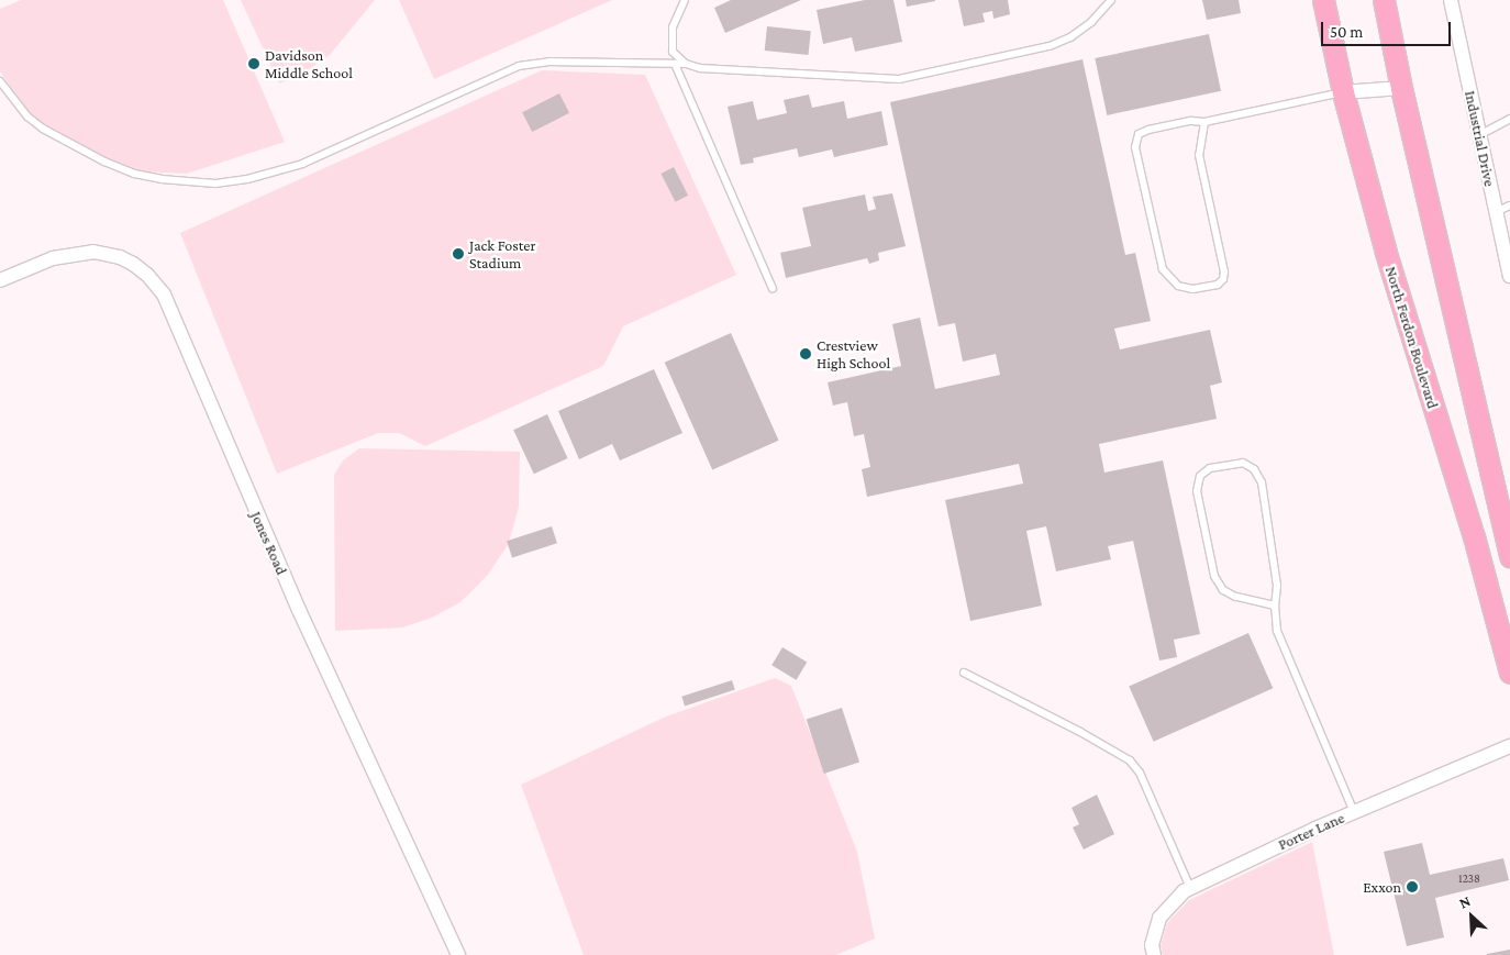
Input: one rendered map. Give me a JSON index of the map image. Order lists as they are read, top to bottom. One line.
{"streets":{"main road":["North Ferdon Boulevard"],"street":["Industrial Drive","Jones Road","Porter Lane"]},"places":["Davidson Middle School","Jack Foster Stadium","Crestview High School","Exxon"],"house_numbers":["1238"],"scale_bar":"50 m","north":"top left"}
